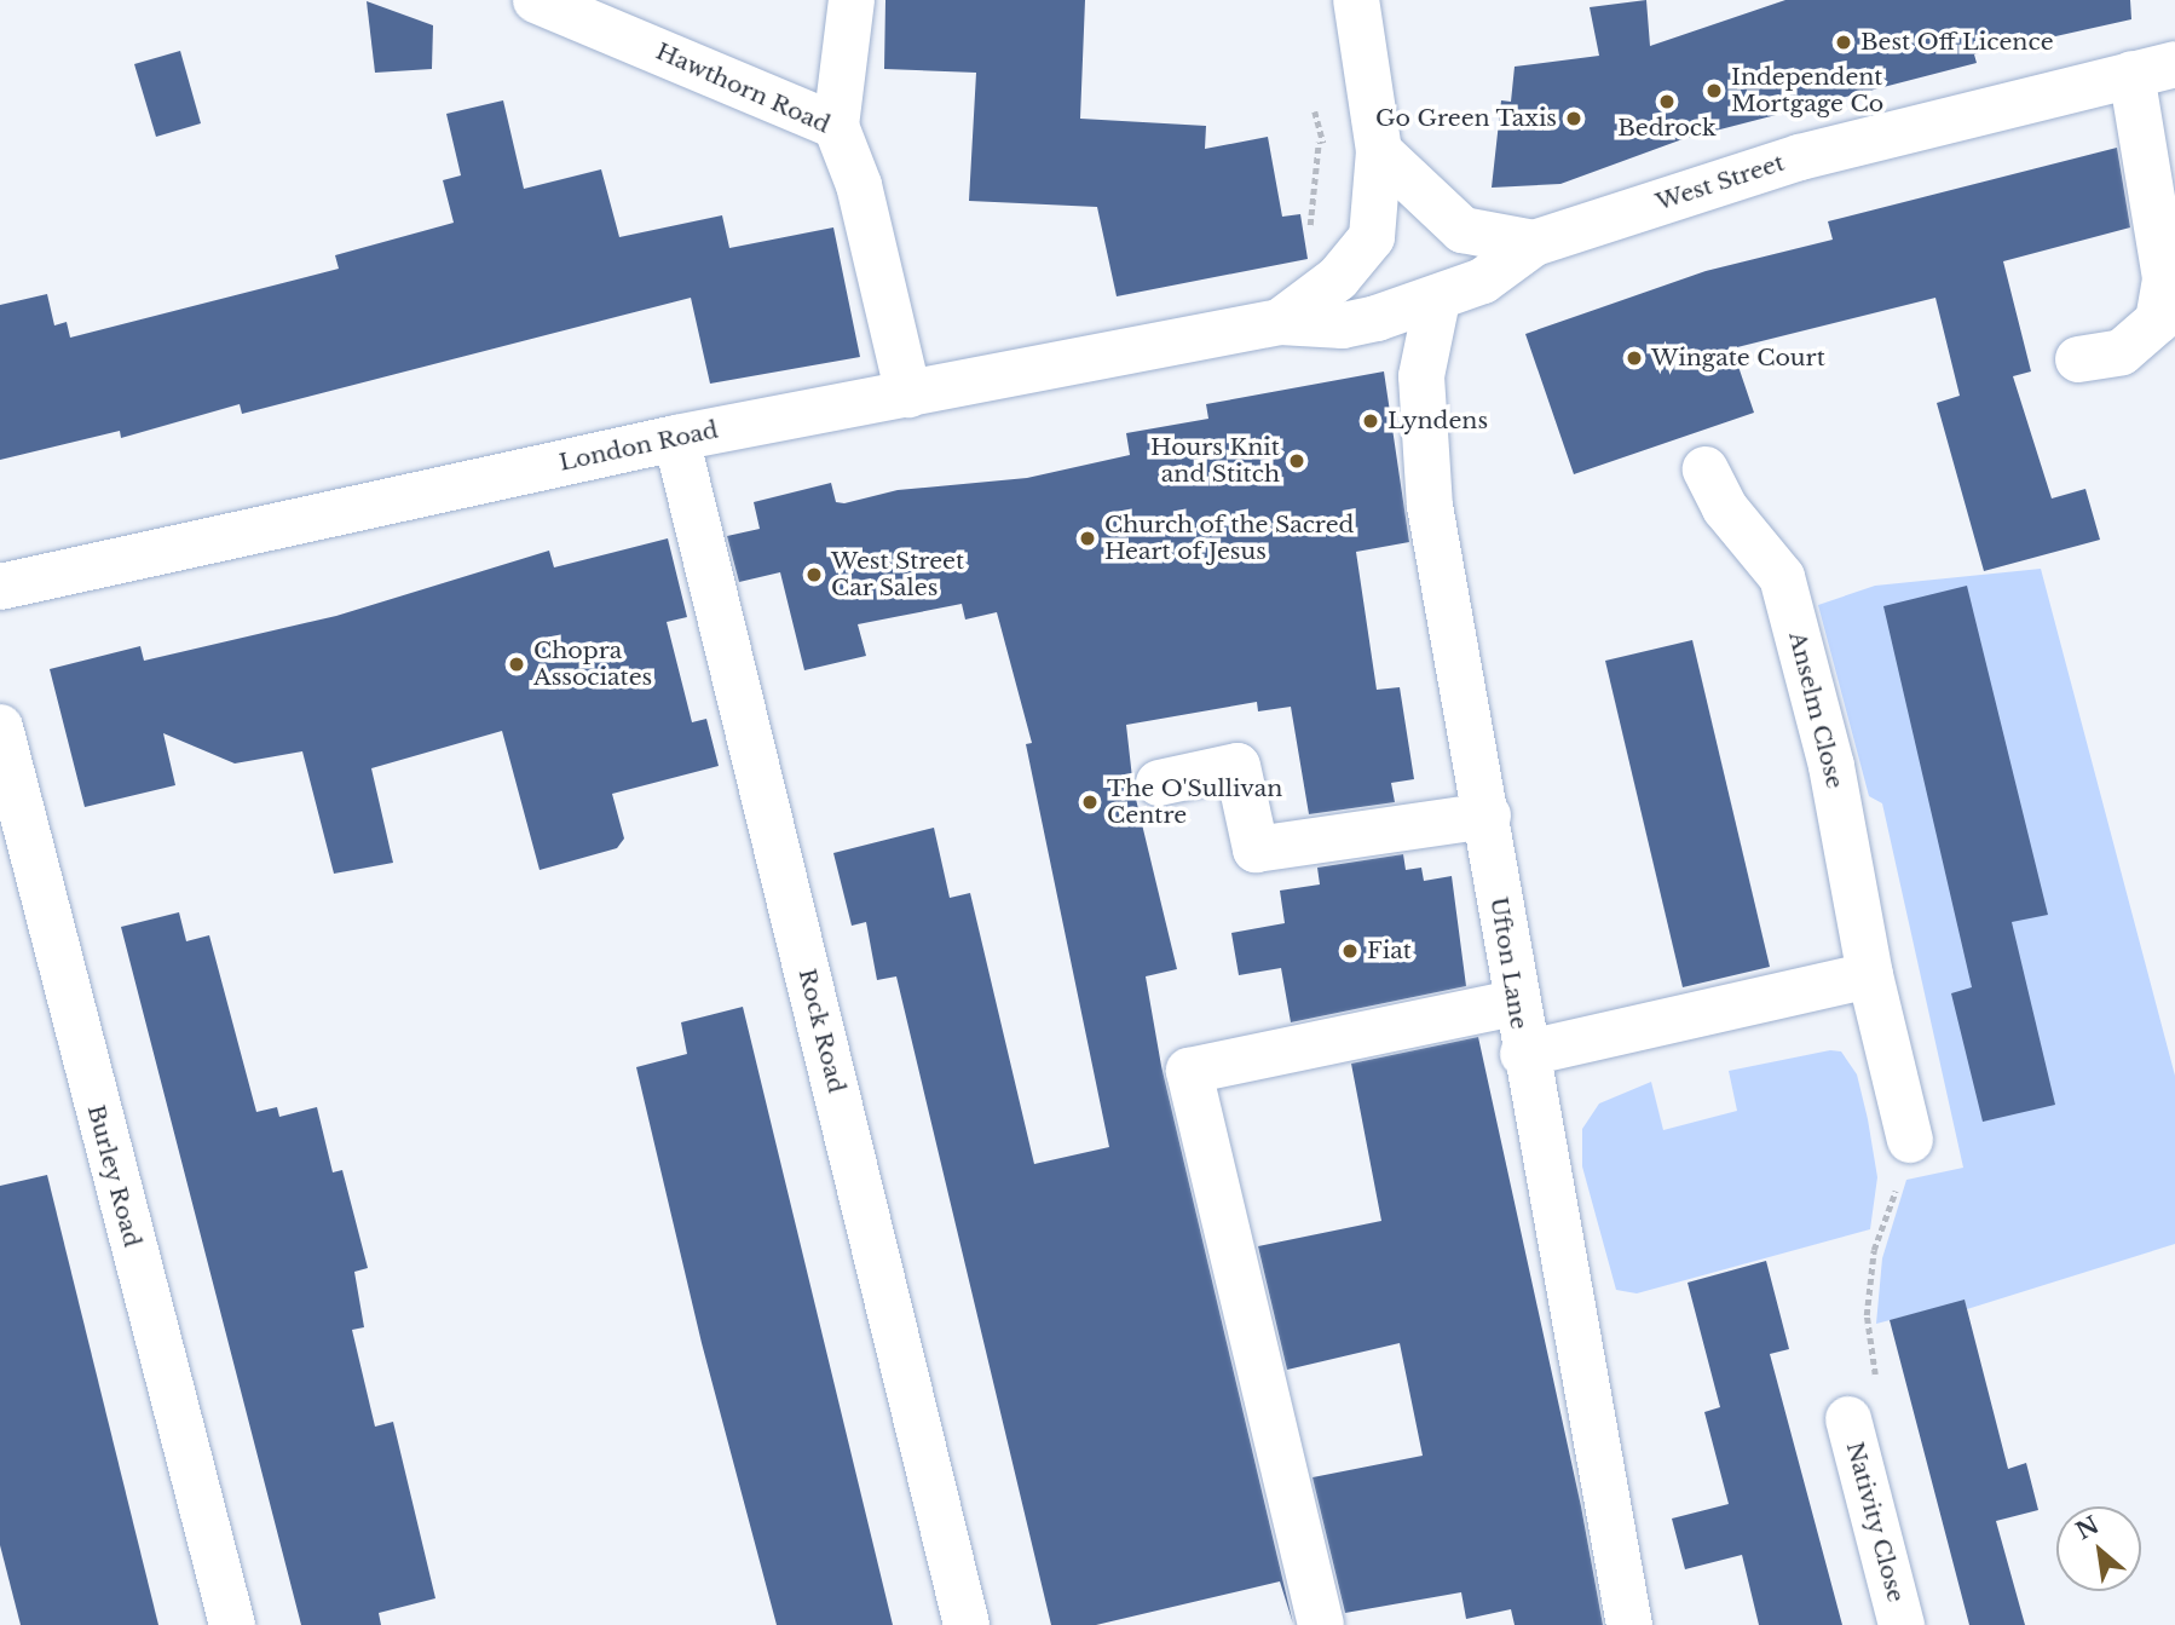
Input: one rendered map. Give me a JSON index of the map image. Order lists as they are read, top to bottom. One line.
{"streets":{"street":["Hawthorn Road","West Street","London Road","Anselm Close","Ufton Lane","Rock Road","Burley Road","Nativity Close"]},"crossings":[["Hawthorn Road","London Road"],["West Street","London Road"],["West Street","Ufton Lane"],["London Road","Rock Road"]],"places":["Best Off Licence","Independent Mortgage Co","Bedrock","Go Green Taxis","Wingate Court","Lyndens","Hours Knit and Stitch","Church of the Sacred Heart of Jesus","West Street Car Sales","Chopra Associates","The O'Sullivan Centre","Fiat"],"north":"top left"}
